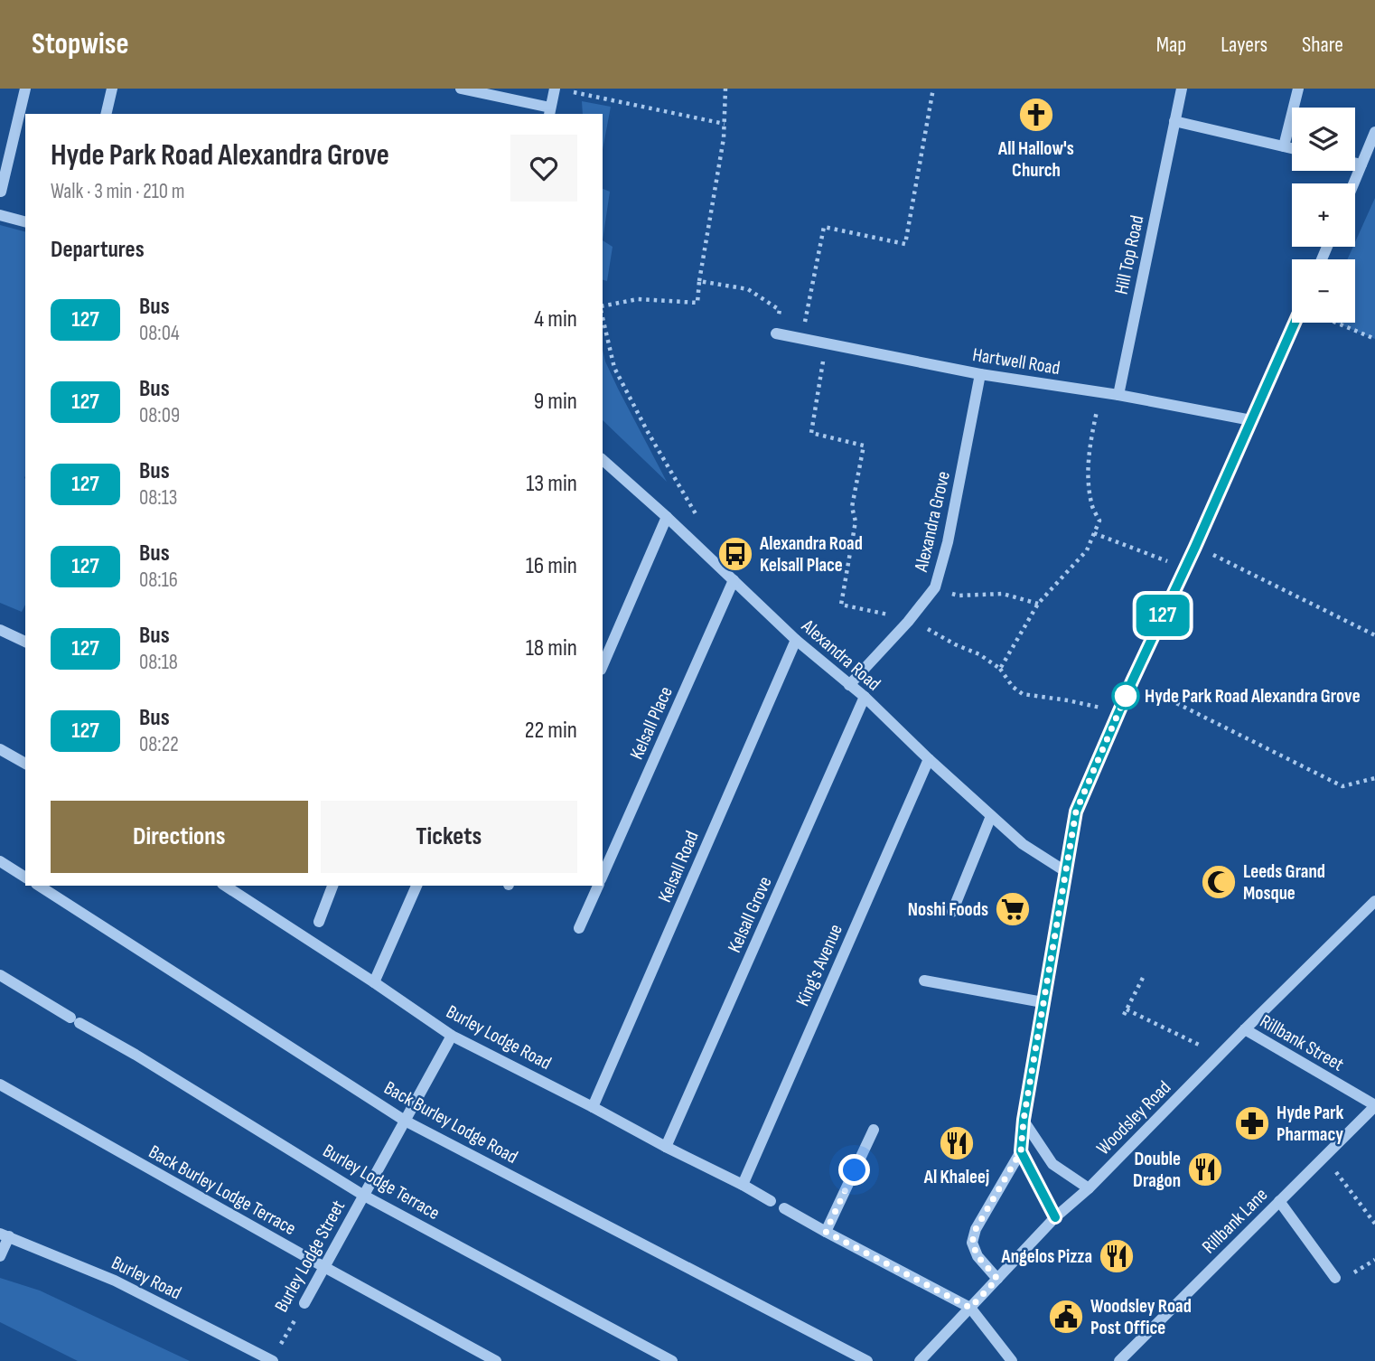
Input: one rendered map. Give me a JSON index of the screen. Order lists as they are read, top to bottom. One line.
{"streets":{"street":["Hill Top Road","Hartwell Road","Alexandra Grove","Alexandra Road","Kelsall Place","Kelsall Road","Kelsall Grove","King's Avenue","Burley Lodge Road","Rillbank Street","Woodsley Road","Back Burley Lodge Road","Burley Lodge Terrace","Back Burley Lodge Terrace","Rillbank Lane","Burley Lodge Street","Burley Road"]},"crossings":[["Hill Top Road","Hartwell Road"],["Hartwell Road","Alexandra Grove"],["Alexandra Grove","Alexandra Road"],["Alexandra Road","Kelsall Place"],["Alexandra Road","Kelsall Road"],["Alexandra Road","Kelsall Grove"],["Alexandra Road","King's Avenue"],["Kelsall Road","Burley Lodge Road"],["Kelsall Grove","Burley Lodge Road"],["King's Avenue","Burley Lodge Road"],["Burley Lodge Road","Burley Lodge Street"],["Rillbank Street","Woodsley Road"],["Rillbank Street","Rillbank Lane"],["Back Burley Lodge Road","Burley Lodge Street"],["Burley Lodge Terrace","Burley Lodge Street"],["Back Burley Lodge Terrace","Burley Lodge Street"],["Burley Lodge Street","Burley Road"]],"places":{"church":["All Hallow's Church"],"bus stop":["Alexandra Road Kelsall Place"],"other":["Hyde Park Road Alexandra Grove"],"mosque":["Leeds Grand Mosque"],"supermarket":["Noshi Foods"],"pharmacy":["Hyde Park Pharmacy"],"restaurant":["Al Khaleej","Double Dragon","Angelos Pizza"],"public building":["Woodsley Road Post Office"]},"lines":["bus line 127"],"page":{"header":"Stopwise","nav":["Map","Layers","Share"],"on_map":"127","map_buttons":["+","−"],"heading":[["Hyde Park Road Alexandra Grove","Walk · 3 min · 210 m"],"Departures"],"list":[{"mark":"127","name":"Bus","note":"08:04","value":"4 min"},{"mark":"127","name":"Bus","note":"08:09","value":"9 min"},{"mark":"127","name":"Bus","note":"08:13","value":"13 min"},{"mark":"127","name":"Bus","note":"08:16","value":"16 min"},{"mark":"127","name":"Bus","note":"08:18","value":"18 min"},{"mark":"127","name":"Bus","note":"08:22","value":"22 min"}],"buttons":["Directions","Tickets"]}}
